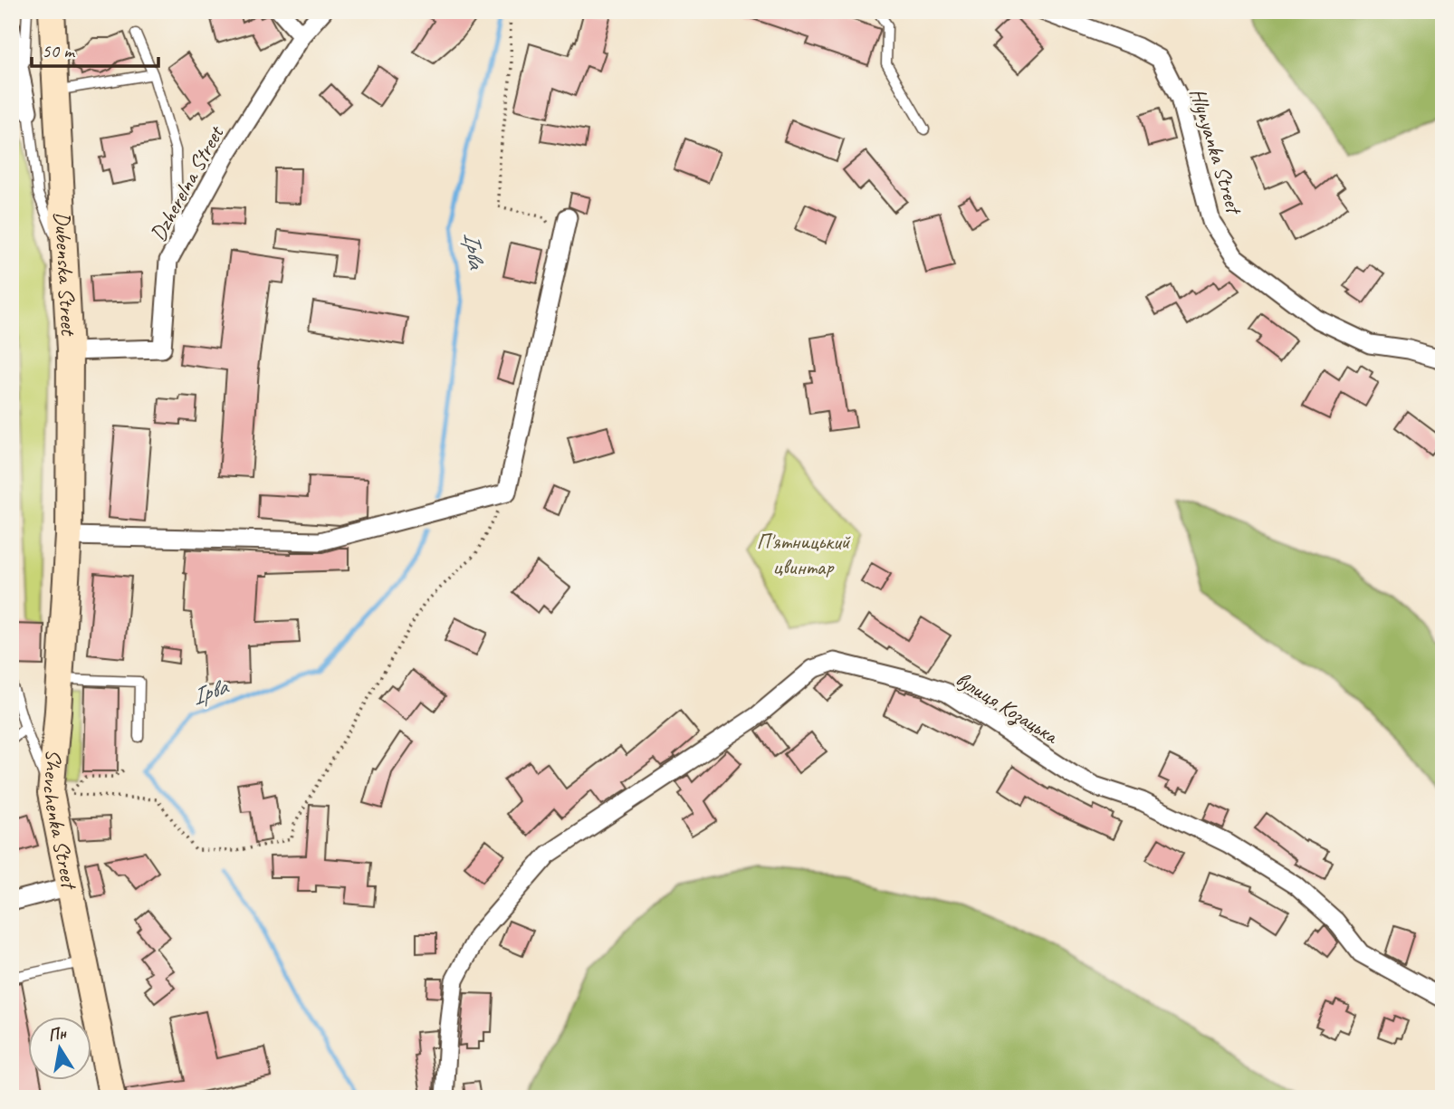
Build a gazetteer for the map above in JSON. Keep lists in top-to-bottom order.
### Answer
{
  "streets": {
    "main road": ["Dubenska Street", "Shevchenka Street"],
    "street": ["Hlynyanka Street", "Dzherelna Street", "вулиця Козацька"]
  },
  "crossings": [
    ["Dzherelna Street", "Dubenska Street"],
    ["Dubenska Street", "Shevchenka Street"]
  ],
  "water": ["Ірва"],
  "parks": ["П'ятницький цвинтар"],
  "scale_bar": "50 m",
  "north": "top"
}
